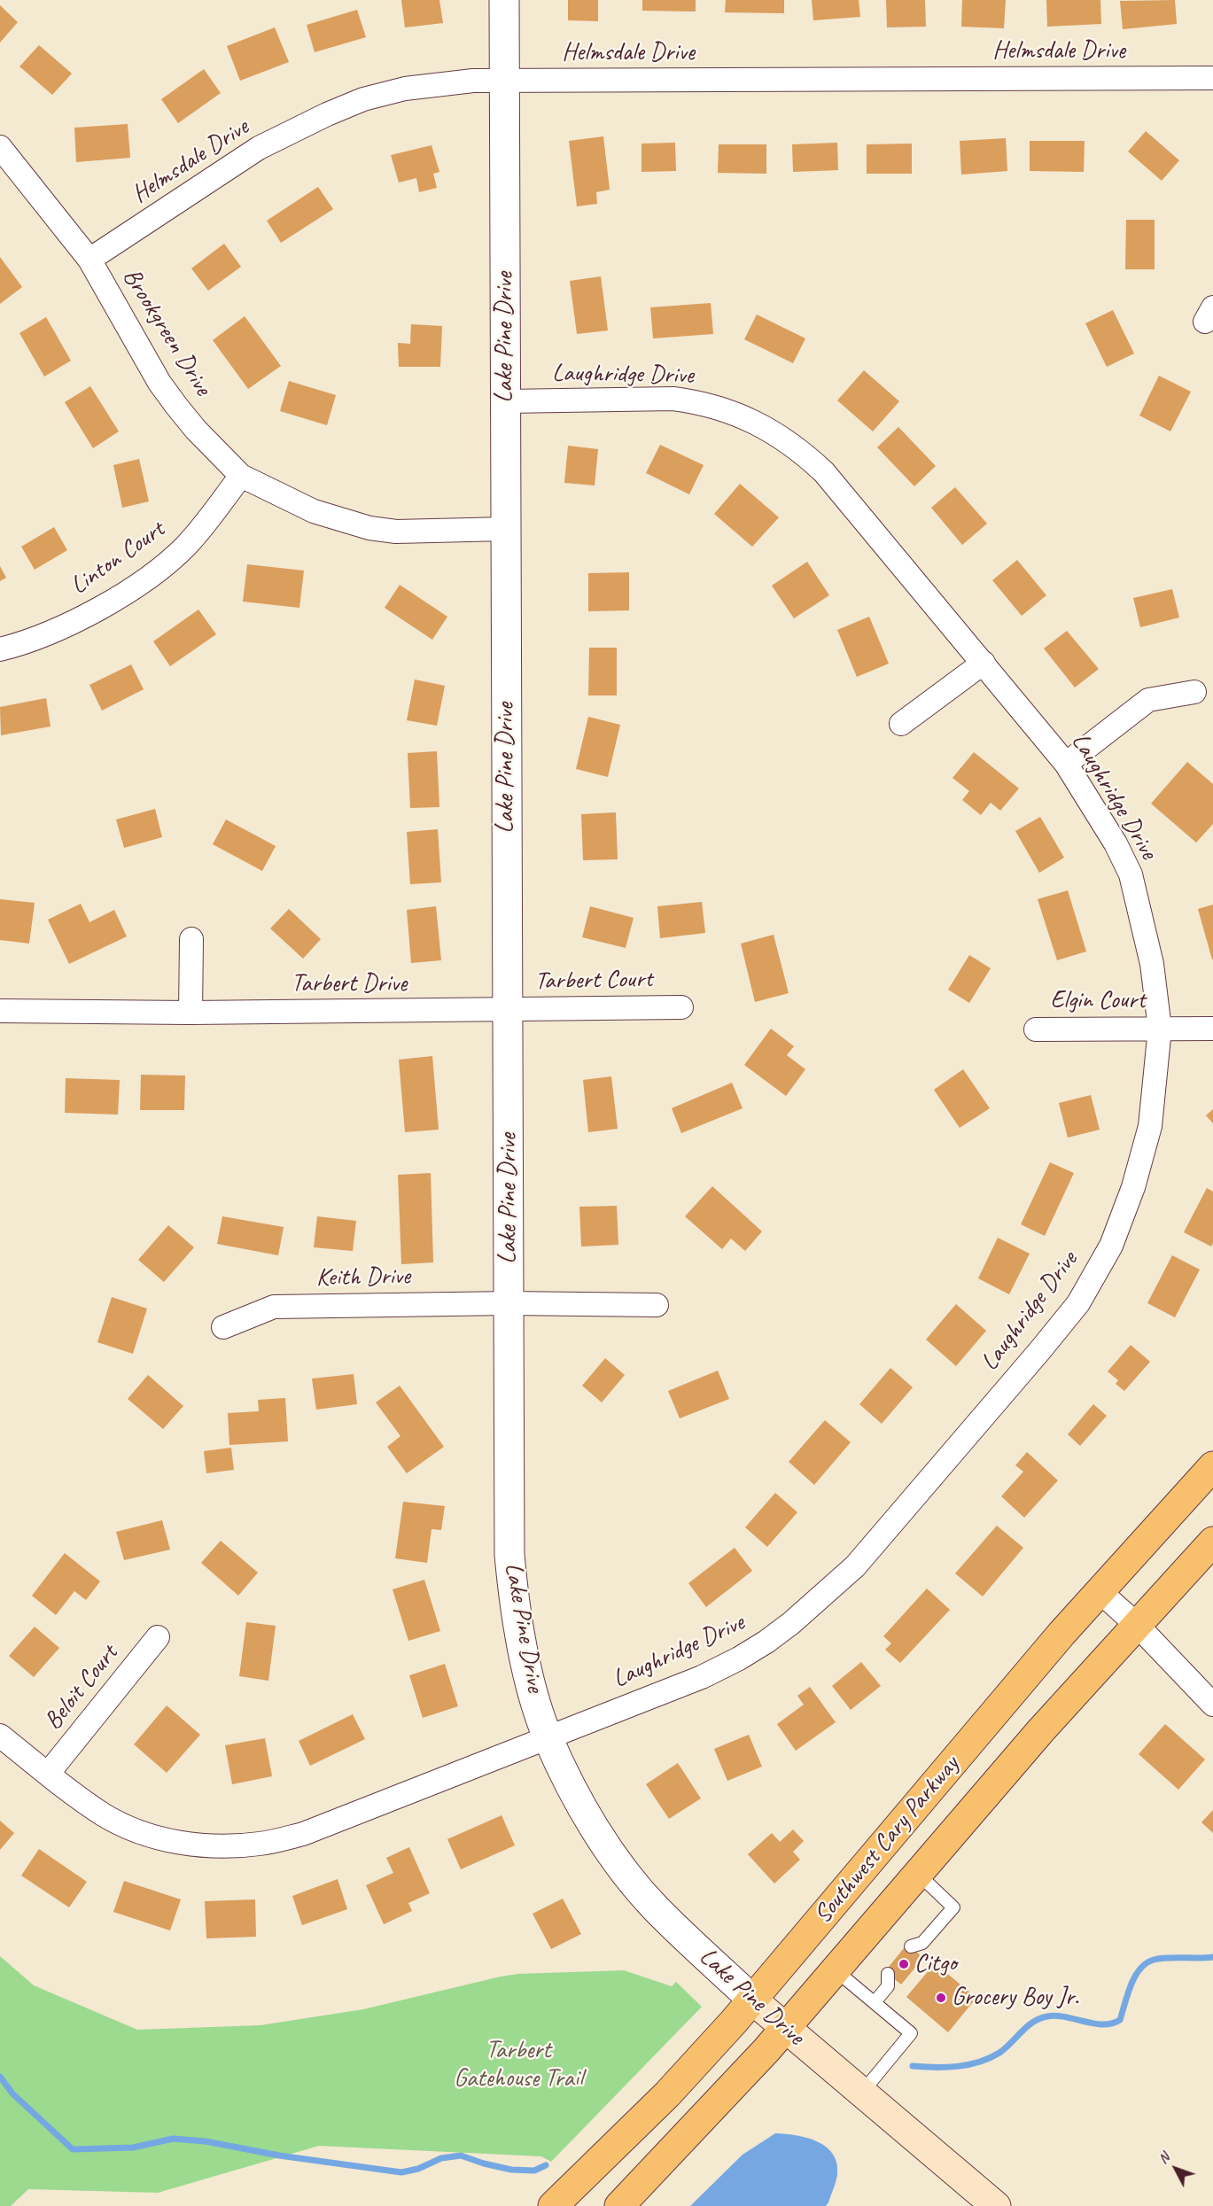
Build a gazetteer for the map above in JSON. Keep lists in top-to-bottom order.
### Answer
{
  "streets": {
    "main road": ["Lake Pine Drive", "Southwest Cary Parkway"],
    "street": [
      "Helmsdale Drive",
      "Brookgreen Drive",
      "Laughridge Drive",
      "Linton Court",
      "Tarbert Court",
      "Tarbert Drive",
      "Elgin Court",
      "Keith Drive",
      "Beloit Court"
    ]
  },
  "crossings": [
    ["Helmsdale Drive", "Brookgreen Drive"],
    ["Helmsdale Drive", "Lake Pine Drive"],
    ["Brookgreen Drive", "Lake Pine Drive"],
    ["Brookgreen Drive", "Linton Court"],
    ["Lake Pine Drive", "Laughridge Drive"],
    ["Lake Pine Drive", "Tarbert Court"],
    ["Lake Pine Drive", "Tarbert Drive"],
    ["Lake Pine Drive", "Keith Drive"],
    ["Lake Pine Drive", "Southwest Cary Parkway"],
    ["Laughridge Drive", "Elgin Court"],
    ["Laughridge Drive", "Beloit Court"],
    ["Tarbert Court", "Tarbert Drive"]
  ],
  "parks": ["Tarbert Gatehouse Trail"],
  "places": ["Citgo", "Grocery Boy Jr."],
  "north": "top left"
}
